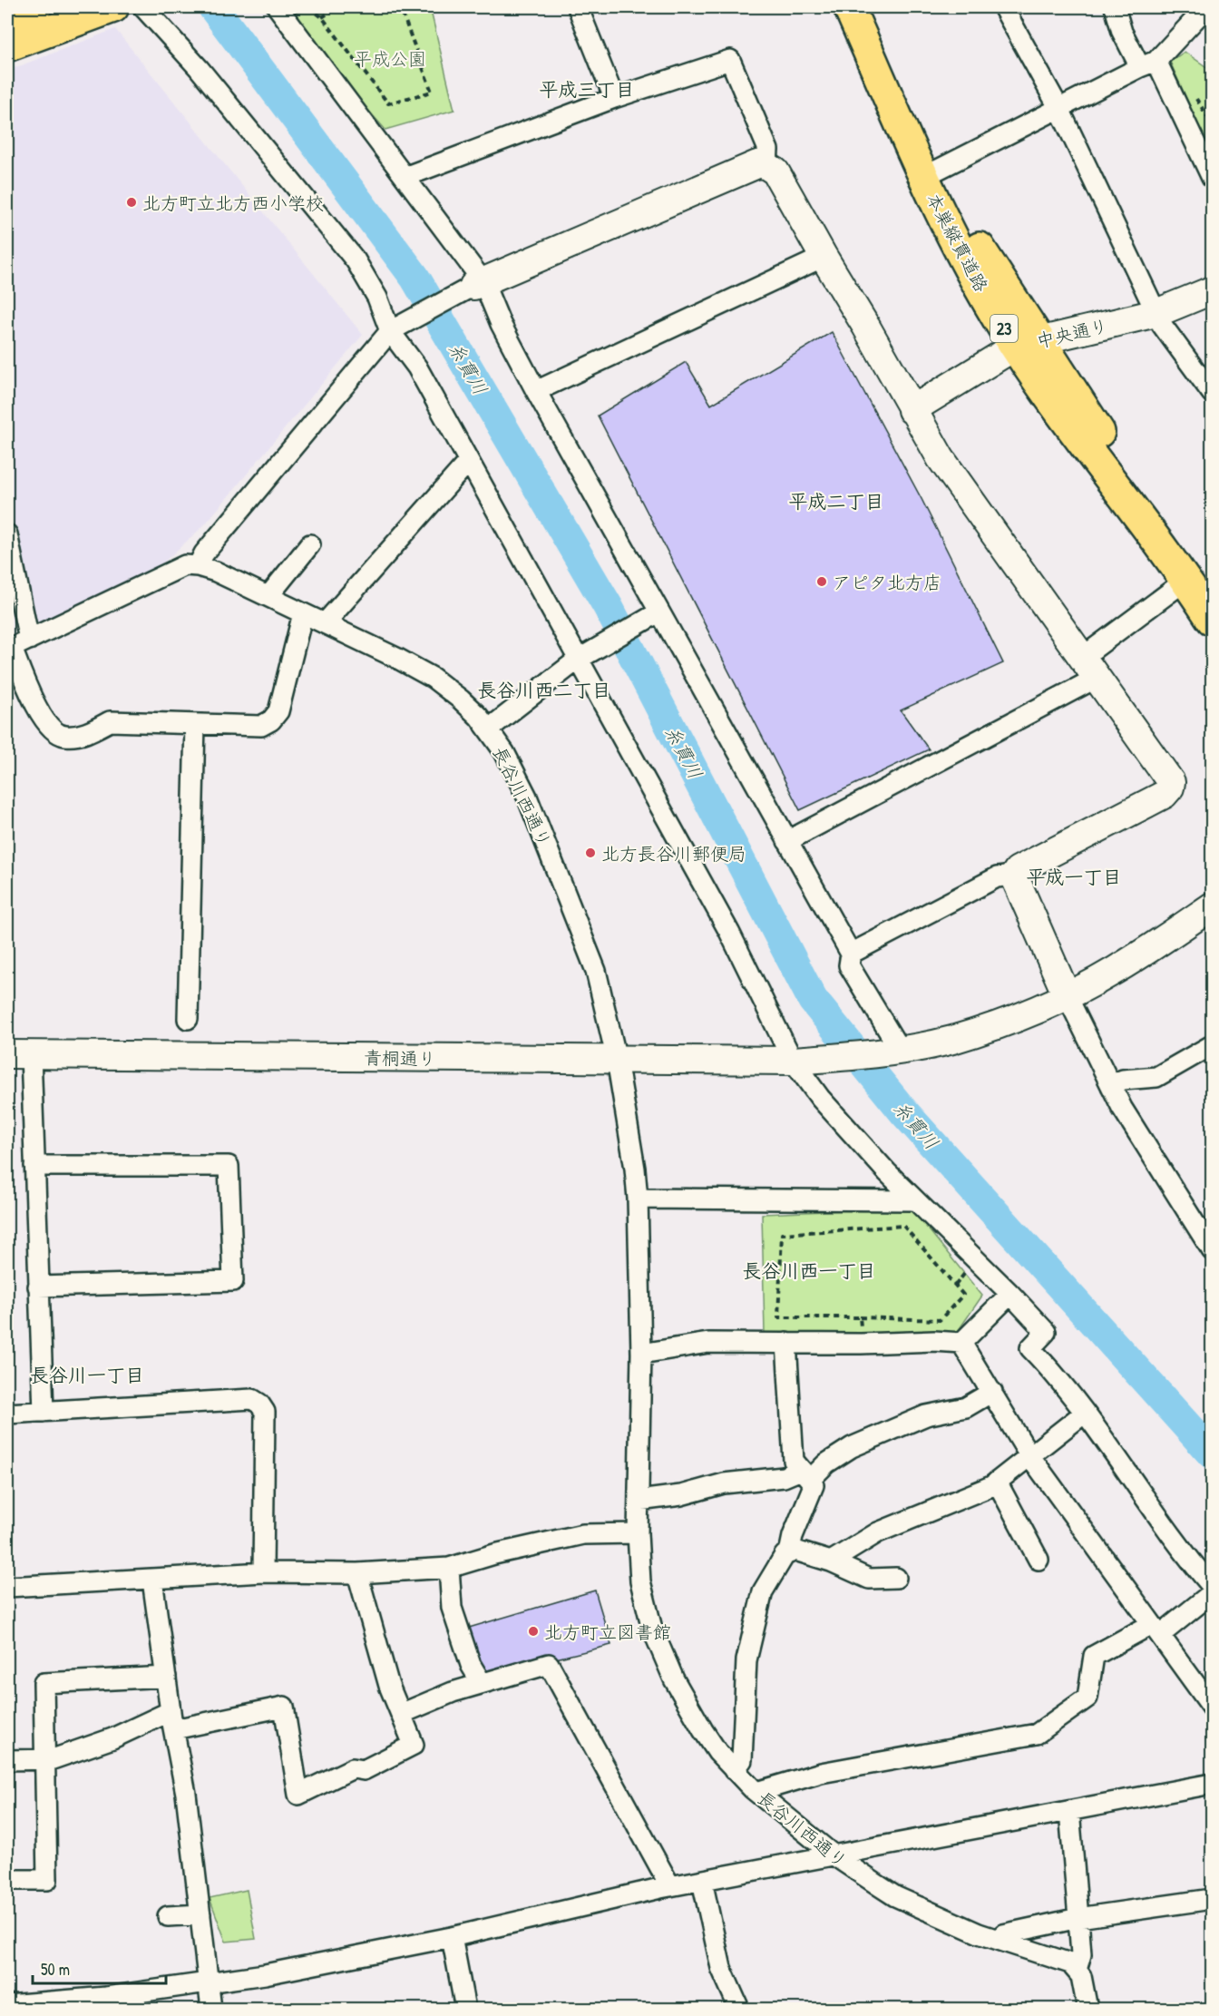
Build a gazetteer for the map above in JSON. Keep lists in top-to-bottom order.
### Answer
{
  "streets": {
    "main road": ["本巣縦貫道路", "23"],
    "street": ["中央通り", "長谷川西通り", "青桐通り"]
  },
  "crossings": [
    ["本巣縦貫道路", "中央通り"],
    ["長谷川西通り", "青桐通り"]
  ],
  "districts": [
    "平成三丁目",
    "平成二丁目",
    "長谷川西二丁目",
    "平成一丁目",
    "長谷川西一丁目",
    "長谷川一丁目"
  ],
  "water": ["糸貫川"],
  "parks": ["平成公園"],
  "places": [
    "北方町立北方西小学校",
    "アピタ北方店",
    "北方長谷川郵便局",
    "北方町立図書館"
  ],
  "scale_bar": "50 m"
}
